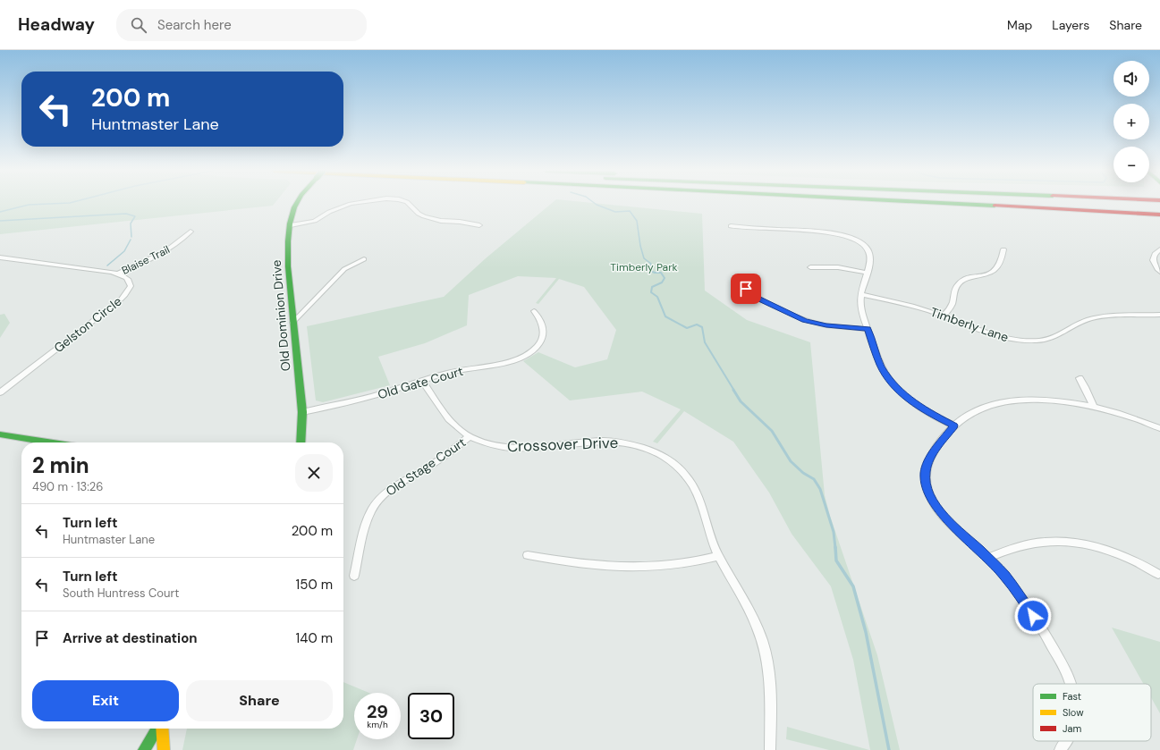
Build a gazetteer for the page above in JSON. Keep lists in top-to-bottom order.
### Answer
{
  "streets": {
    "main road": ["Old Dominion Drive"],
    "street": [
      "Blaise Trail",
      "Gelston Circle",
      "Timberly Lane",
      "Old Gate Court",
      "Crossover Drive",
      "Old Stage Court"
    ]
  },
  "crossings": [
    ["Blaise Trail", "Gelston Circle"],
    ["Old Dominion Drive", "Old Gate Court"],
    ["Old Gate Court", "Crossover Drive"],
    ["Crossover Drive", "Old Stage Court"]
  ],
  "parks": ["Timberly Park"],
  "legend": ["Fast", "Slow", "Jam"],
  "page": {
    "header": "Headway",
    "search": "Search here",
    "nav": ["Map", "Layers", "Share"],
    "map_buttons": ["+", "−"],
    "turn": ["200 m", "Huntmaster Lane"],
    "heading": ["2 min", "490 m · 13:26"],
    "list": [
      {
        "name": "Turn left",
        "note": "Huntmaster Lane",
        "value": "200 m"
      },
      {
        "name": "Turn left",
        "note": "South Huntress Court",
        "value": "150 m"
      },
      {
        "name": "Arrive at destination",
        "value": "140 m"
      }
    ],
    "buttons": ["Exit", "Share"],
    "speed": "29 km/h",
    "limit": "30"
  }
}
